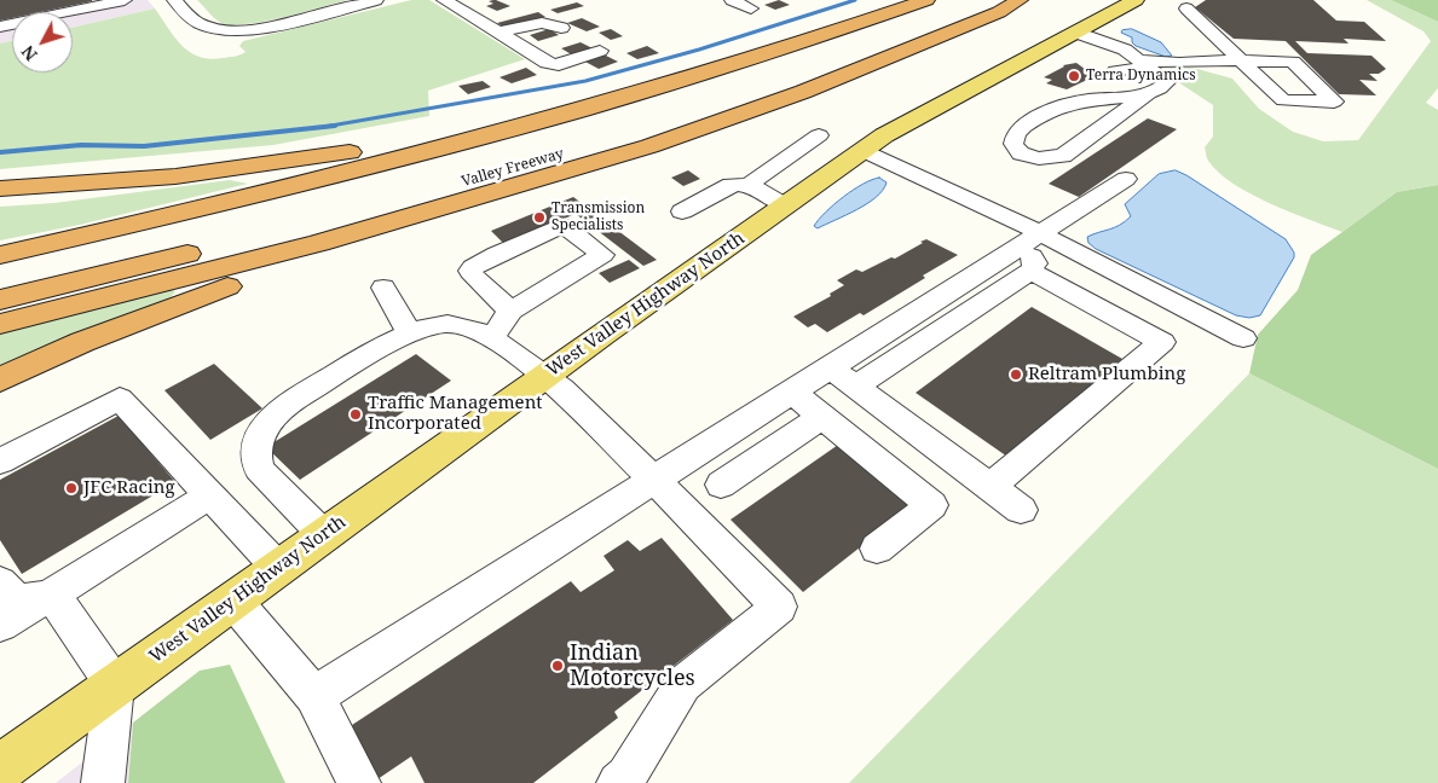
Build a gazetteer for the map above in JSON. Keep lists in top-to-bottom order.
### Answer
{
  "streets": {
    "highway": ["Valley Freeway"],
    "main road": ["West Valley Highway North"]
  },
  "places": [
    "Terra Dynamics",
    "Transmission Specialists",
    "Reltram Plumbing",
    "Traffic Management Incorporated",
    "JFC Racing",
    "Indian Motorcycles"
  ],
  "north": "bottom left"
}
